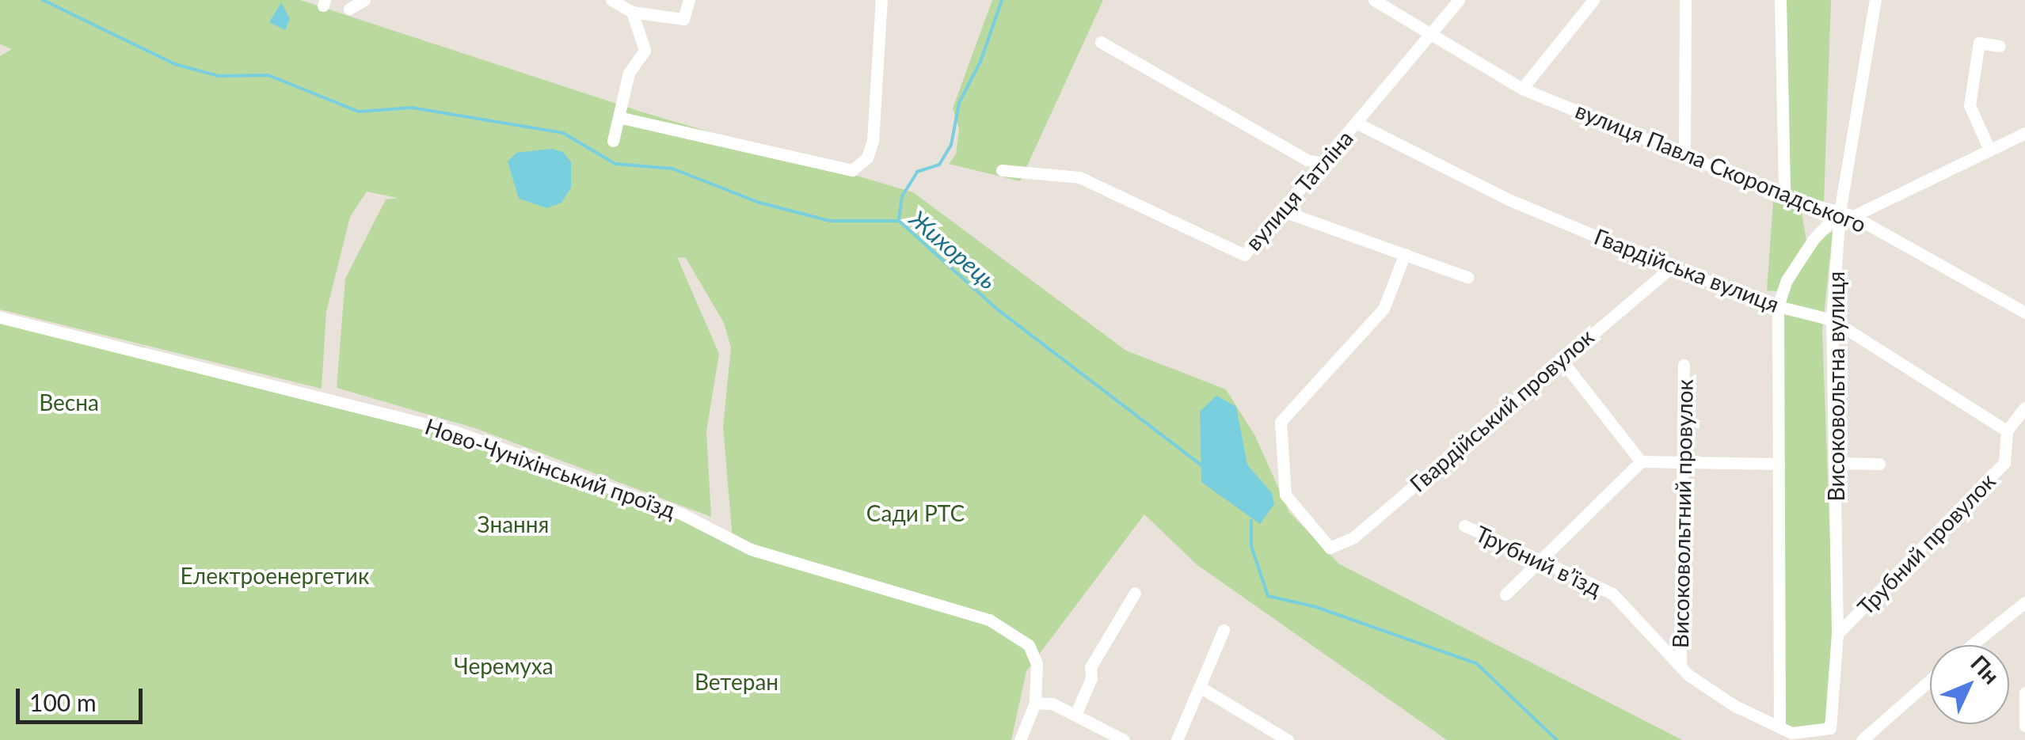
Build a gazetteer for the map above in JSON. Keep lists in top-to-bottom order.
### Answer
{
  "streets": {
    "street": [
      "вулиця Павла Скоропадського",
      "вулиця Татліна",
      "Гвардійська вулиця",
      "Високовольтна вулиця",
      "Гвардійський провулок",
      "Ново-Чуніхінський проїзд",
      "Високовольтний провулок",
      "Трубний провулок",
      "Трубний в’їзд"
    ]
  },
  "crossings": [
    ["вулиця Павла Скоропадського", "вулиця Татліна"],
    ["вулиця Павла Скоропадського", "Високовольтна вулиця"],
    ["вулиця Татліна", "Гвардійська вулиця"],
    ["Гвардійська вулиця", "Високовольтна вулиця"],
    ["Гвардійська вулиця", "Гвардійський провулок"],
    ["Гвардійська вулиця", "Трубний провулок"],
    ["Високовольтна вулиця", "Трубний провулок"],
    ["Високовольтний провулок", "Трубний в’їзд"]
  ],
  "water": ["Жихорець"],
  "parks": [
    "Весна",
    "Сади РТС",
    "Знання",
    "Електроенергетик",
    "Черемуха",
    "Ветеран"
  ],
  "scale_bar": "100 m",
  "north": "top right"
}
